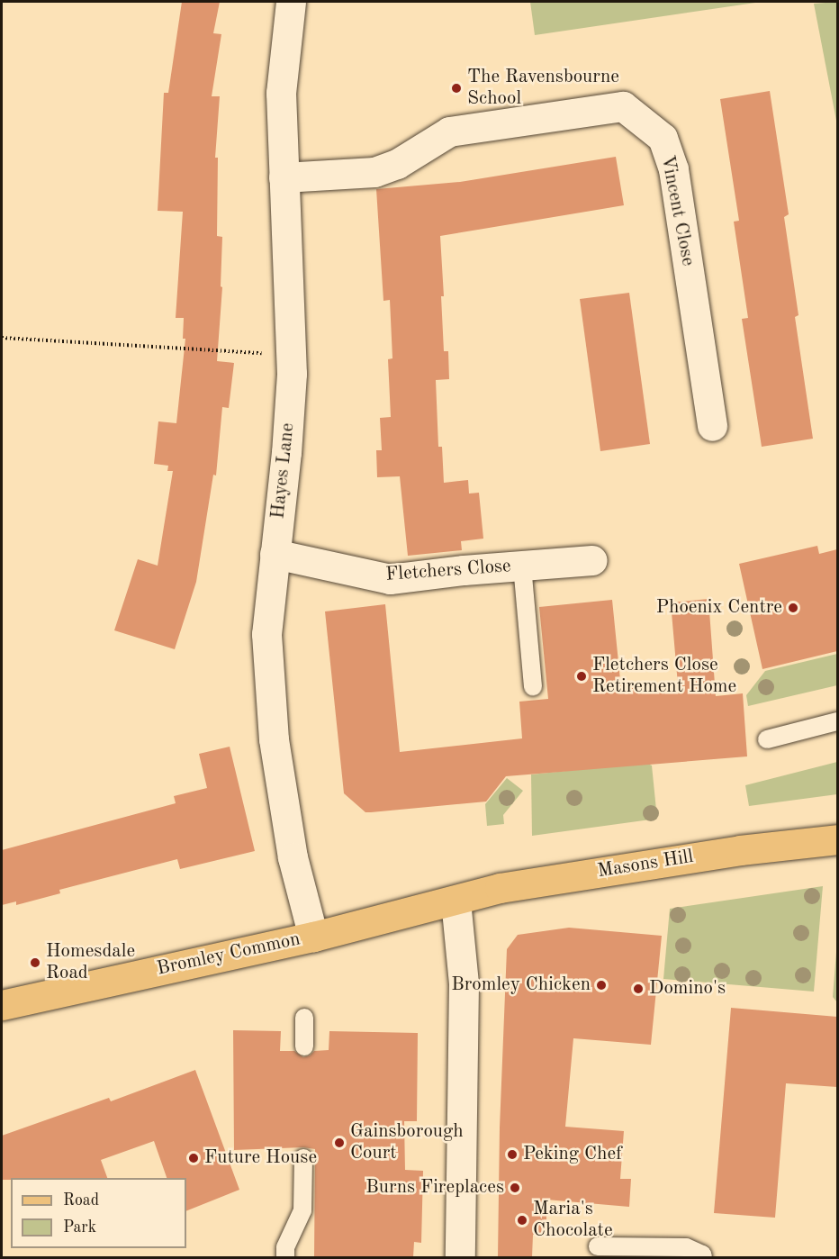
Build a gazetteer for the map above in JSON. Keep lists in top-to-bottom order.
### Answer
{
  "streets": {
    "main road": [
      "Vincent Close",
      "Hayes Lane",
      "Fletchers Close",
      "Masons Hill",
      "Bromley Common"
    ]
  },
  "crossings": [
    ["Vincent Close", "Hayes Lane"],
    ["Hayes Lane", "Fletchers Close"],
    ["Hayes Lane", "Bromley Common"],
    ["Masons Hill", "Bromley Common"]
  ],
  "places": [
    "The Ravensbourne School",
    "Phoenix Centre",
    "Fletchers Close Retirement Home",
    "Homesdale Road",
    "Bromley Chicken",
    "Domino's",
    "Gainsborough Court",
    "Peking Chef",
    "Future House",
    "Burns Fireplaces",
    "Maria's Chocolate"
  ],
  "legend": ["Road", "Park"]
}
